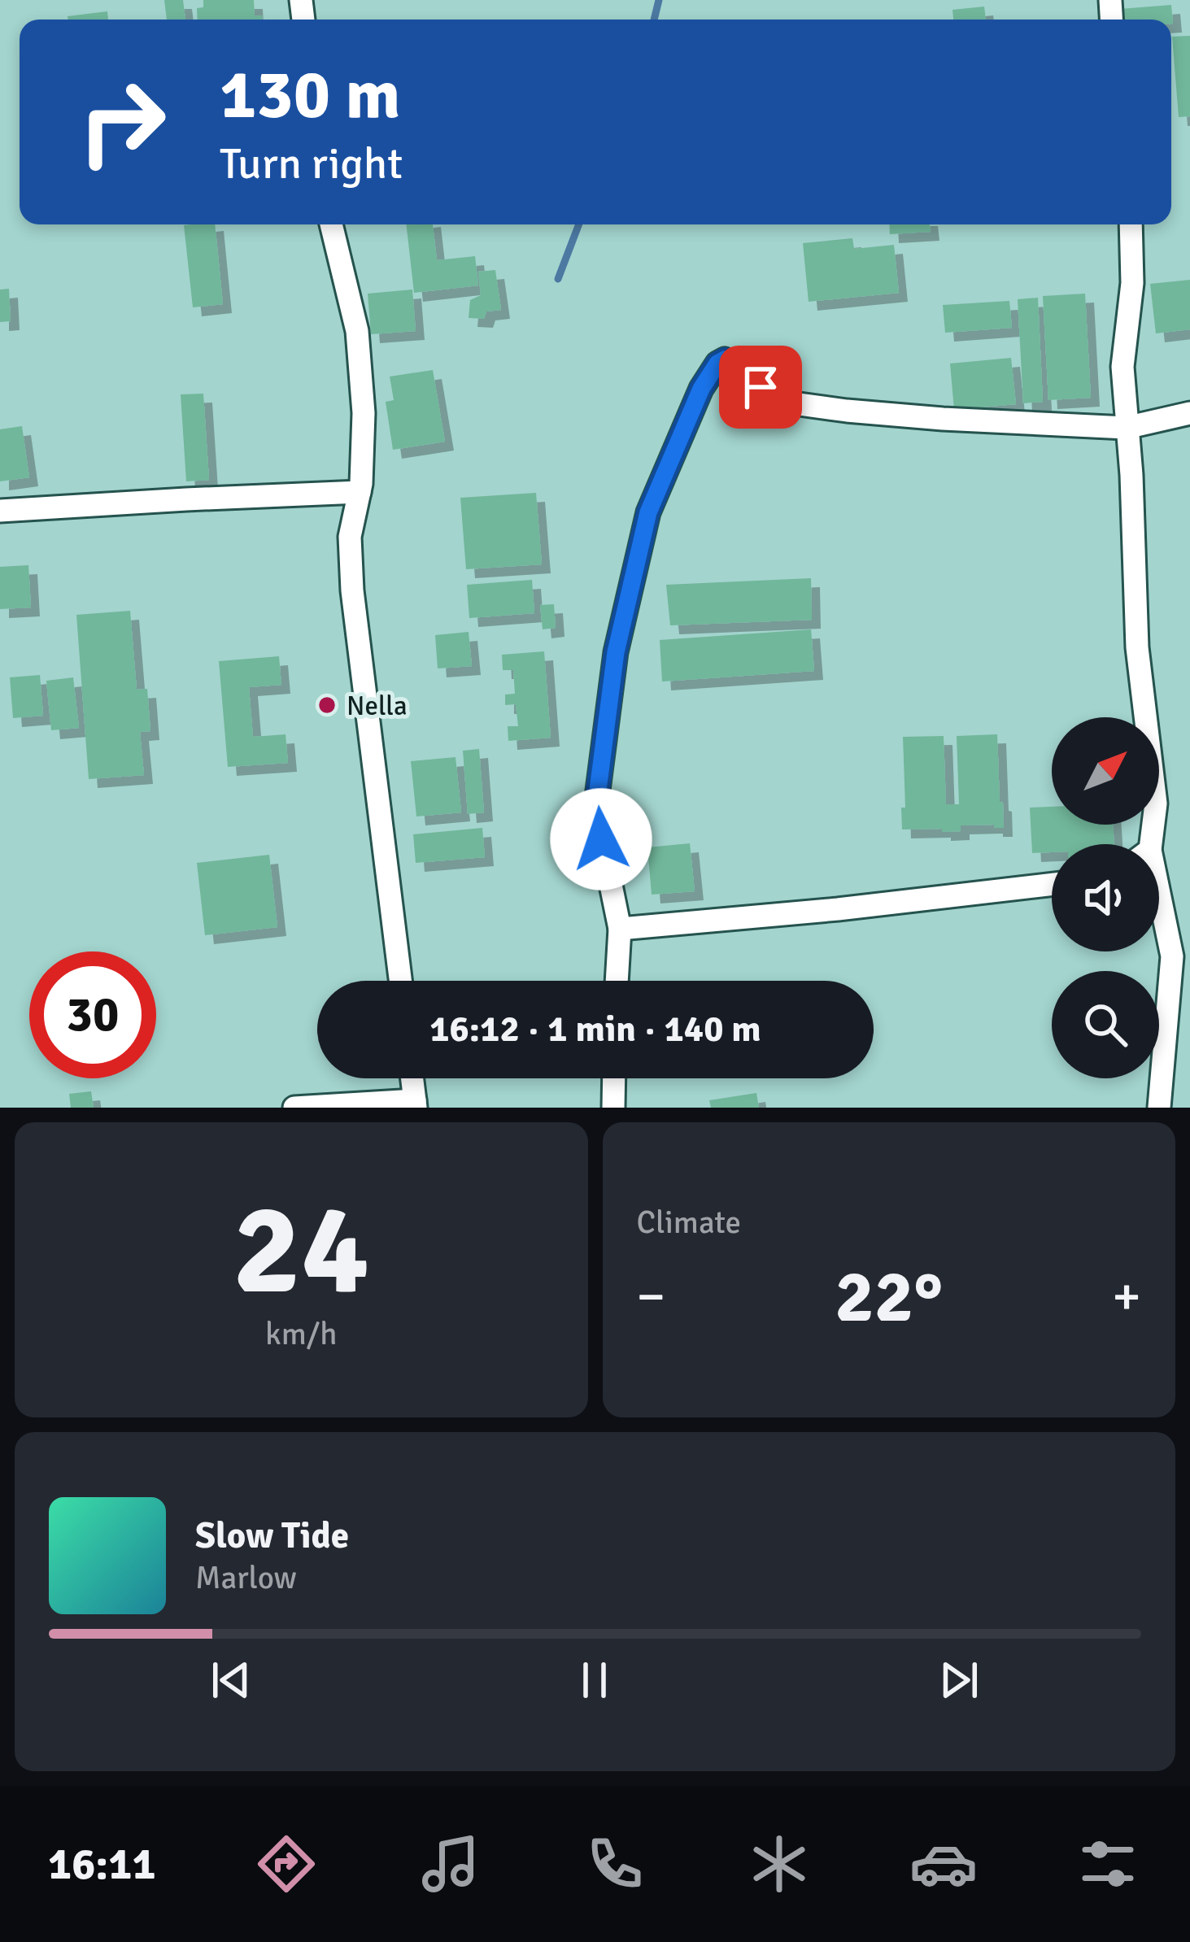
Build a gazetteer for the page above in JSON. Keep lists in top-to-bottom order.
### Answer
{
  "places": ["Nella"],
  "north": "top right",
  "page": {
    "turn": ["130 m", "Turn right"],
    "limit": "30",
    "trip": "16:12 · 1 min · 140 m",
    "tile": [
      ["24", "km/h"],
      "Climate"
    ],
    "heat": ["−", "22°", "+"],
    "song": ["Slow Tide", "Marlow"],
    "tabs": "16:11"
  }
}
